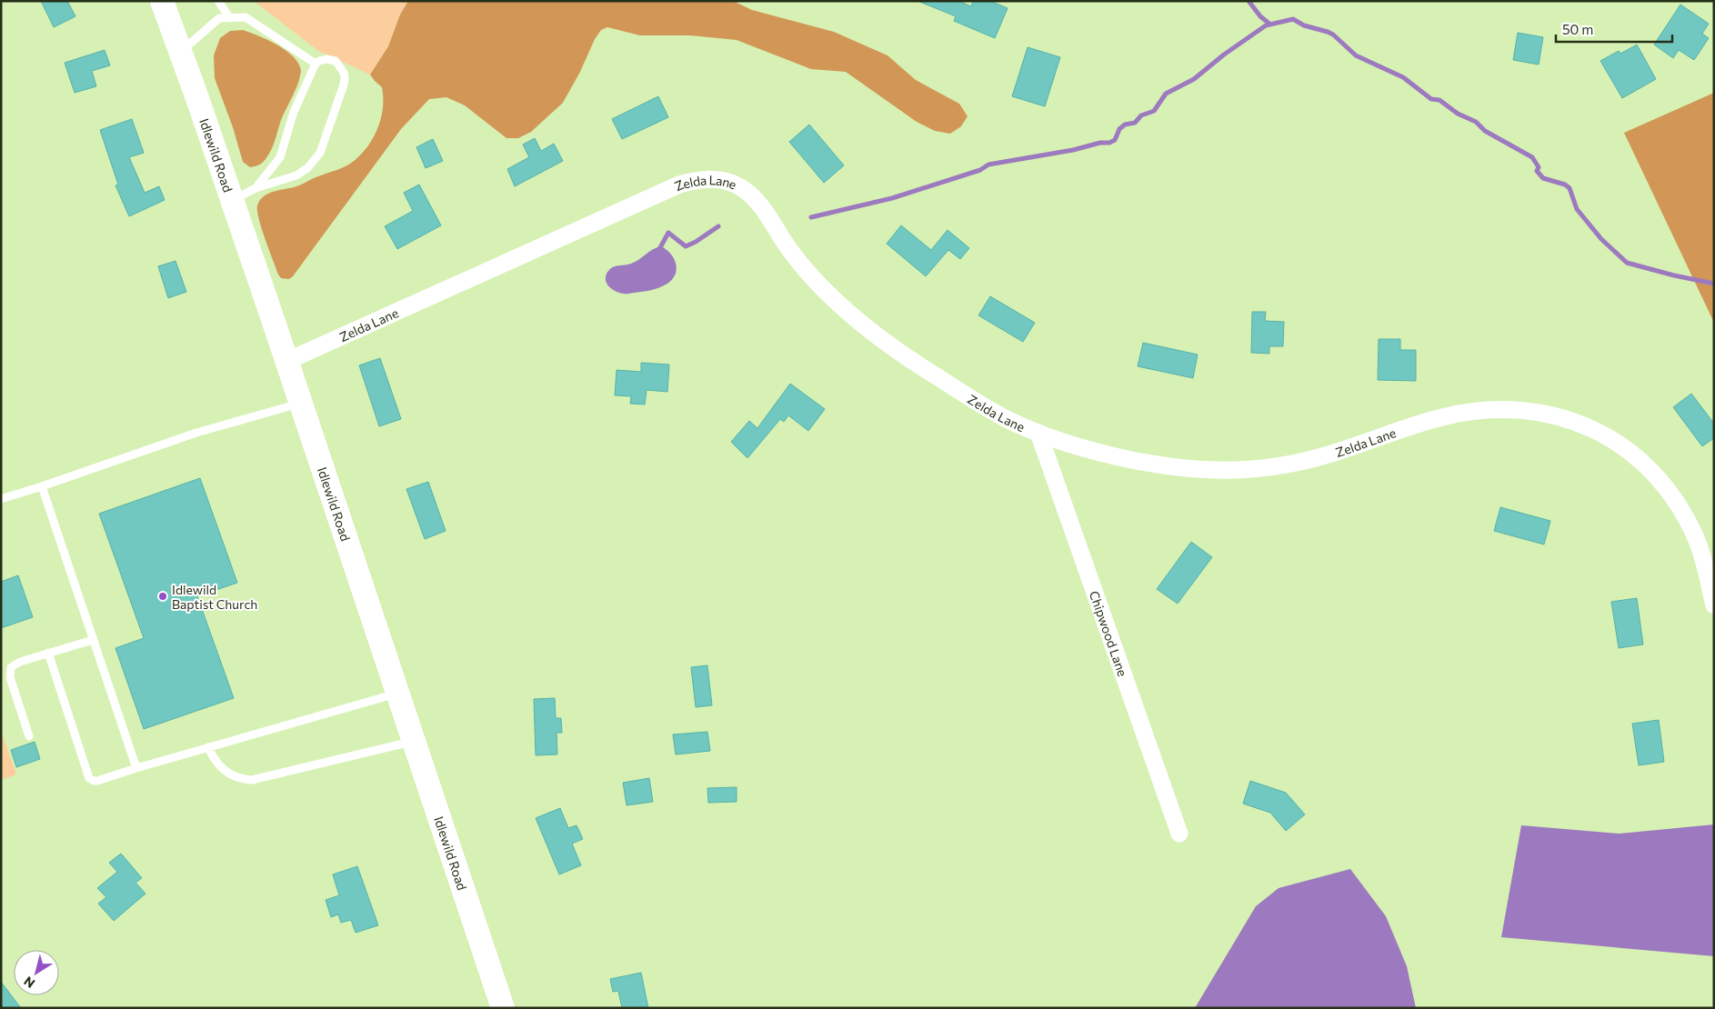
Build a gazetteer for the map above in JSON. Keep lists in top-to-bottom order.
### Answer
{
  "streets": {
    "main road": ["Idlewild Road"],
    "street": ["Zelda Lane", "Chipwood Lane"]
  },
  "crossings": [
    ["Idlewild Road", "Zelda Lane"],
    ["Zelda Lane", "Chipwood Lane"]
  ],
  "places": ["Idlewild Baptist Church"],
  "scale_bar": "50 m",
  "north": "bottom left"
}
